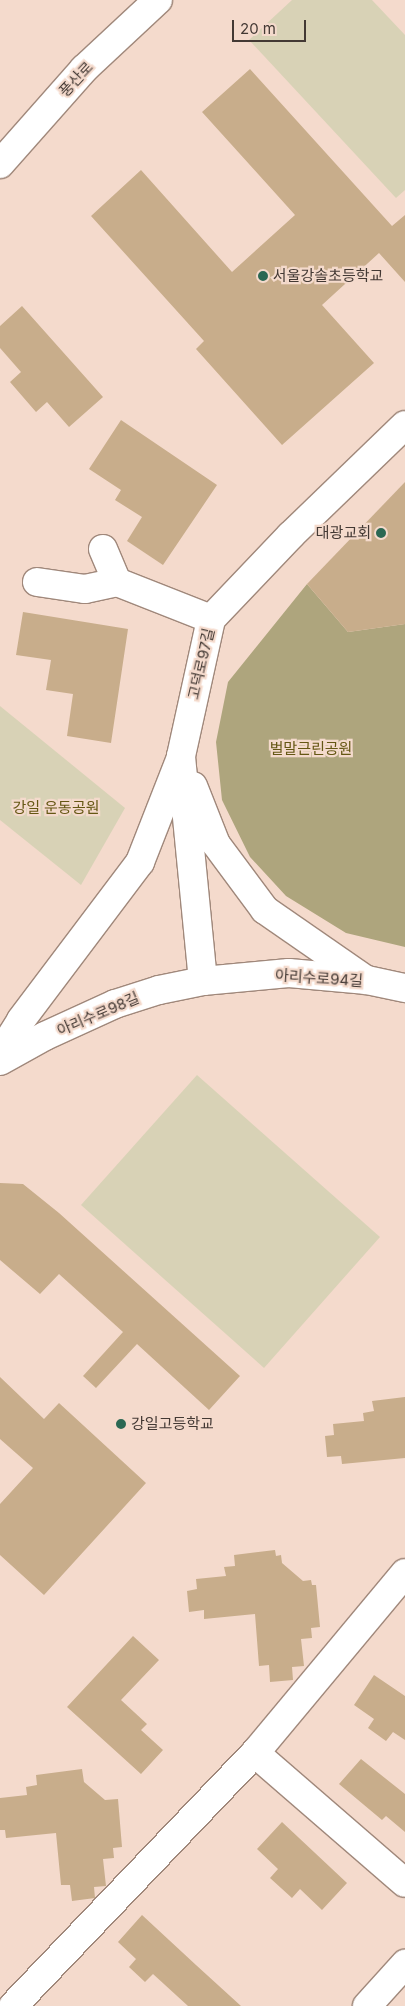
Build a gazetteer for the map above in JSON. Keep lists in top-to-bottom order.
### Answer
{
  "streets": {
    "street": [
      "풍산로",
      "고덕로97길",
      "아리수로94길",
      "아리수로98길"
    ]
  },
  "crossings": [
    ["고덕로97길", "아리수로94길"],
    ["고덕로97길", "아리수로98길"],
    ["아리수로94길", "아리수로98길"]
  ],
  "parks": ["벌말근린공원", "강일 운동공원"],
  "places": ["서울강솔초등학교", "대광교회", "강일고등학교"],
  "scale_bar": "20 m"
}
